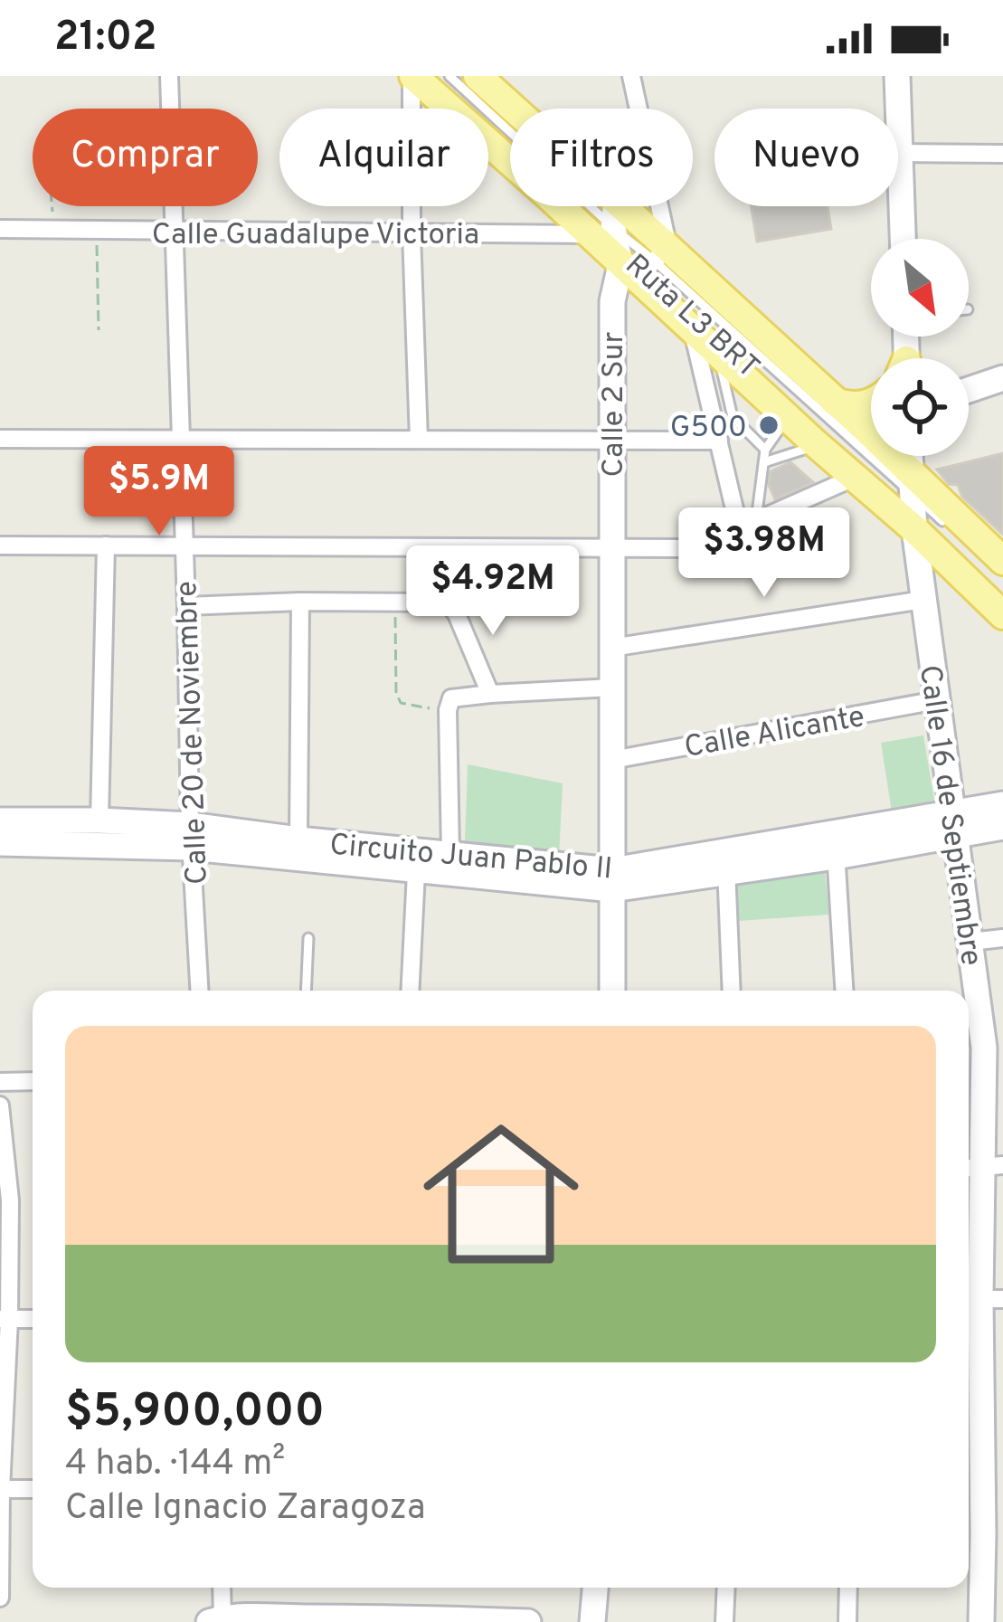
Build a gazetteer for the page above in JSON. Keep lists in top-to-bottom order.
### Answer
{
  "streets": {
    "main road": ["Calle 2 Sur", "Calle 16 de Septiembre", "Circuito Juan Pablo II"],
    "street": ["Calle Guadalupe Victoria", "Calle Alicante", "Calle 20 de Noviembre"]
  },
  "crossings": [
    ["Calle Guadalupe Victoria", "Calle 2 Sur"],
    ["Calle Guadalupe Victoria", "Calle 20 de Noviembre"],
    ["Calle 2 Sur", "Calle Alicante"],
    ["Calle 2 Sur", "Circuito Juan Pablo II"],
    ["Calle Alicante", "Calle 16 de Septiembre"],
    ["Calle 20 de Noviembre", "Circuito Juan Pablo II"],
    ["Calle 16 de Septiembre", "Circuito Juan Pablo II"]
  ],
  "places": ["G500"],
  "north": "bottom right",
  "page": {
    "status": "21:02",
    "chip": [
      "Comprar",
      "Alquilar",
      "Filtros",
      "Nuevo"
    ],
    "price": ["$5.9M", "$3.98M", "$4.92M"],
    "list": [
      {
        "name": "$5,900,000",
        "note": "4 hab. · 144 m² · Calle Ignacio Zaragoza"
      }
    ]
  }
}
